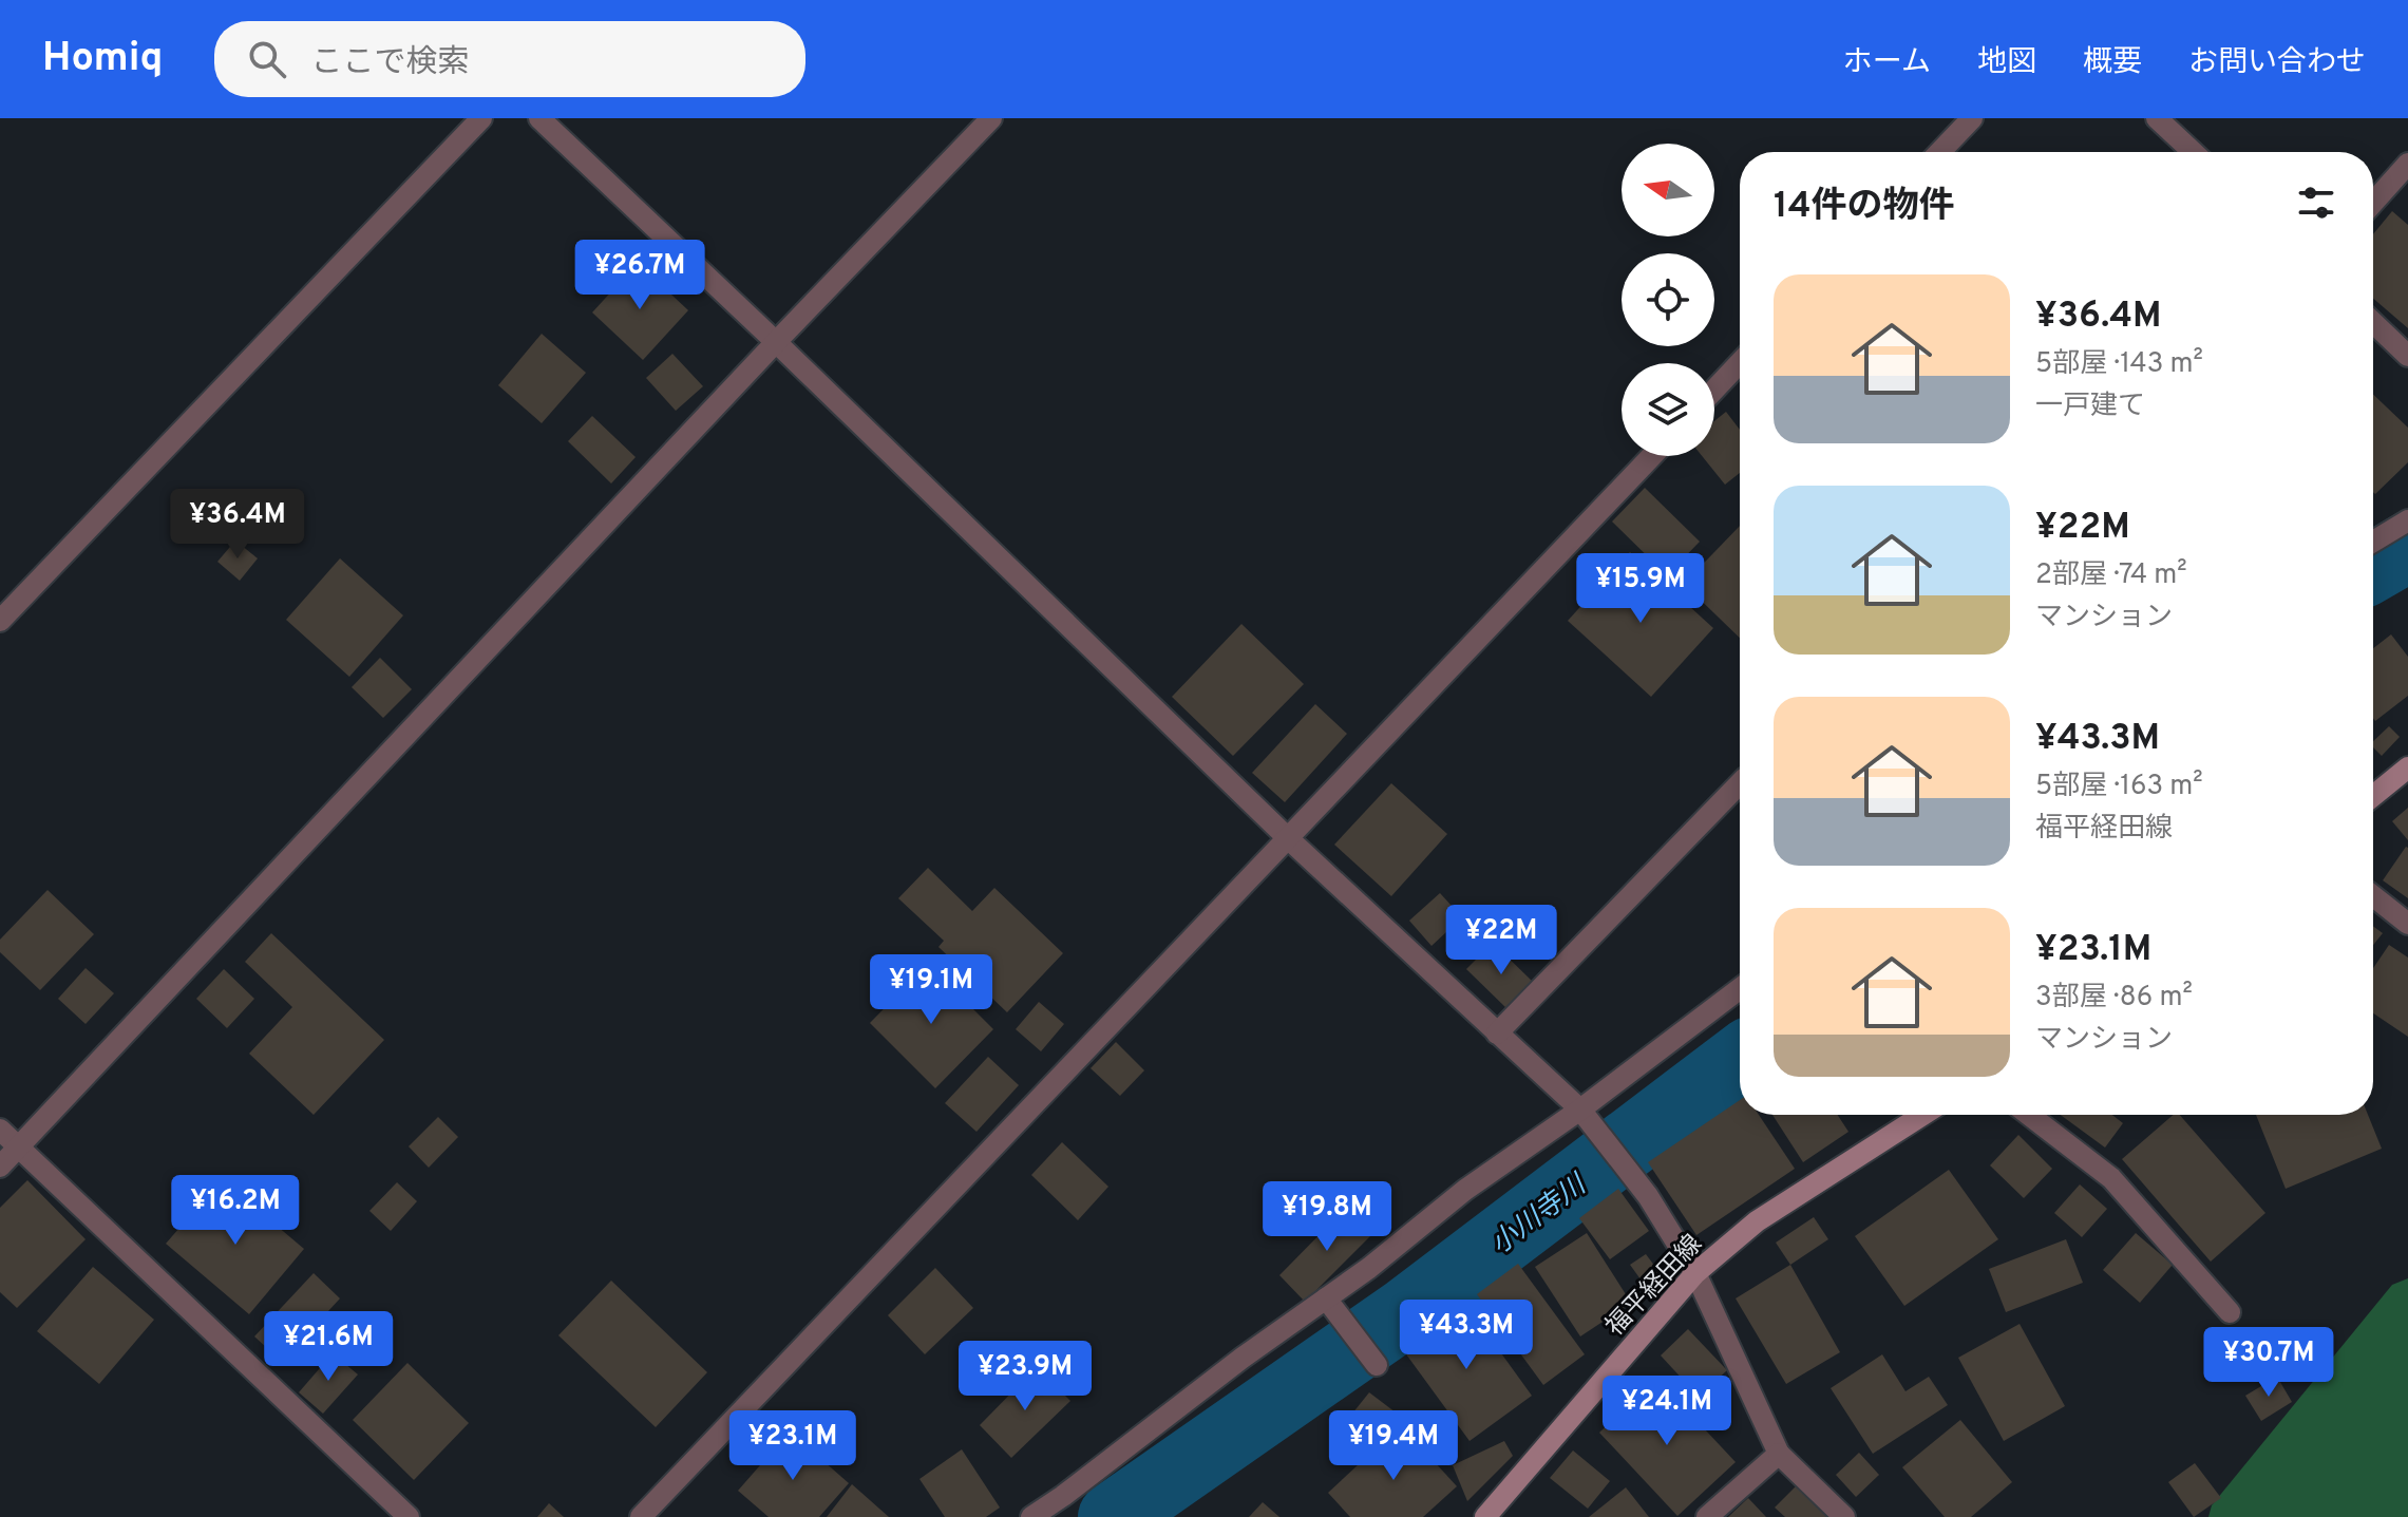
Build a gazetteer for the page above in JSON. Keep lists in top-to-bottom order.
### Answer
{
  "streets": {
    "main road": ["福平経田線"]
  },
  "water": ["小川寺川"],
  "north": "left",
  "page": {
    "header": "Homiq",
    "search": "ここで検索",
    "nav": [
      "ホーム",
      "地図",
      "概要",
      "お問い合わせ"
    ],
    "heading": "14件の物件",
    "price": [
      "¥26.7M",
      "¥36.4M",
      "¥15.9M",
      "¥22M",
      "¥19.1M",
      "¥16.2M",
      "¥19.8M",
      "¥43.3M",
      "¥21.6M",
      "¥30.7M",
      "¥23.9M",
      "¥24.1M",
      "¥23.1M",
      "¥19.4M"
    ],
    "list": [
      {
        "name": "¥36.4M",
        "note": "5部屋 · 143 m² · 一戸建て"
      },
      {
        "name": "¥22M",
        "note": "2部屋 · 74 m² · マンション"
      },
      {
        "name": "¥43.3M",
        "note": "5部屋 · 163 m² · 福平経田線"
      },
      {
        "name": "¥23.1M",
        "note": "3部屋 · 86 m² · マンション"
      }
    ]
  }
}
